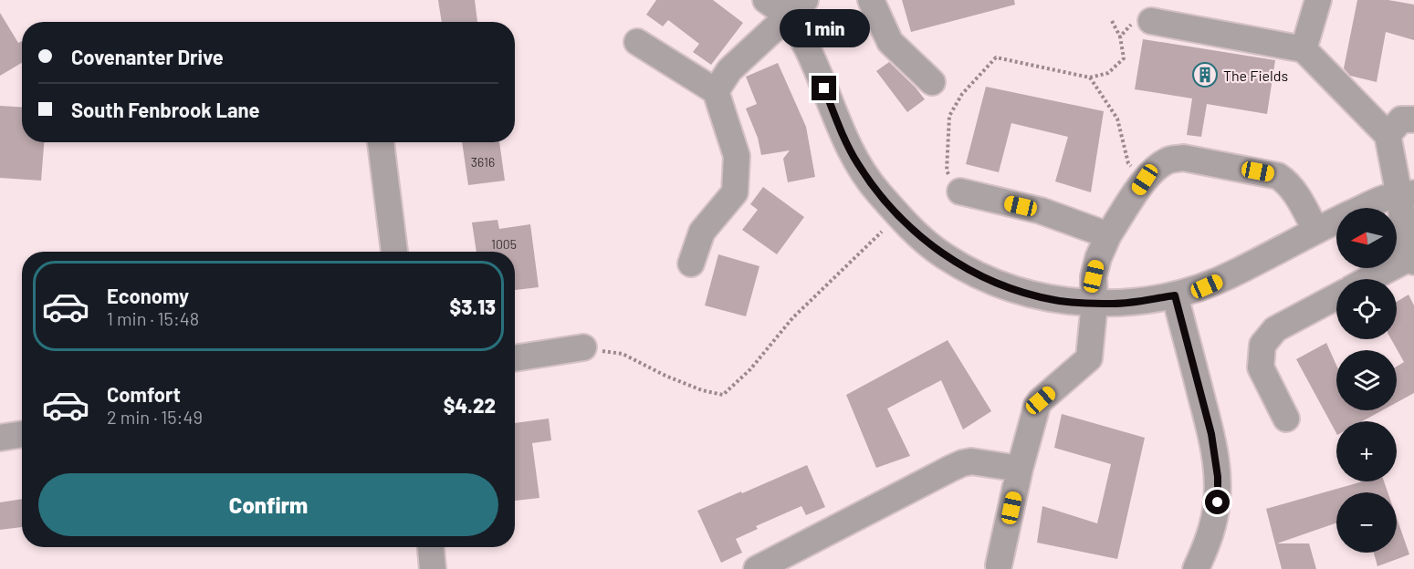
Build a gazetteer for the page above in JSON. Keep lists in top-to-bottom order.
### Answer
{
  "places": {
    "building": ["The Fields"]
  },
  "house_numbers": ["3616", "1005"],
  "north": "left",
  "page": {
    "bubble": "1 min",
    "banner": ["Covenanter Drive", "South Fenbrook Lane"],
    "map_buttons": ["+", "−"],
    "list": [
      {
        "name": "Economy",
        "note": "1 min · 15:48",
        "value": "$3.13"
      },
      {
        "name": "Comfort",
        "note": "2 min · 15:49",
        "value": "$4.22"
      }
    ],
    "buttons": "Confirm"
  }
}
